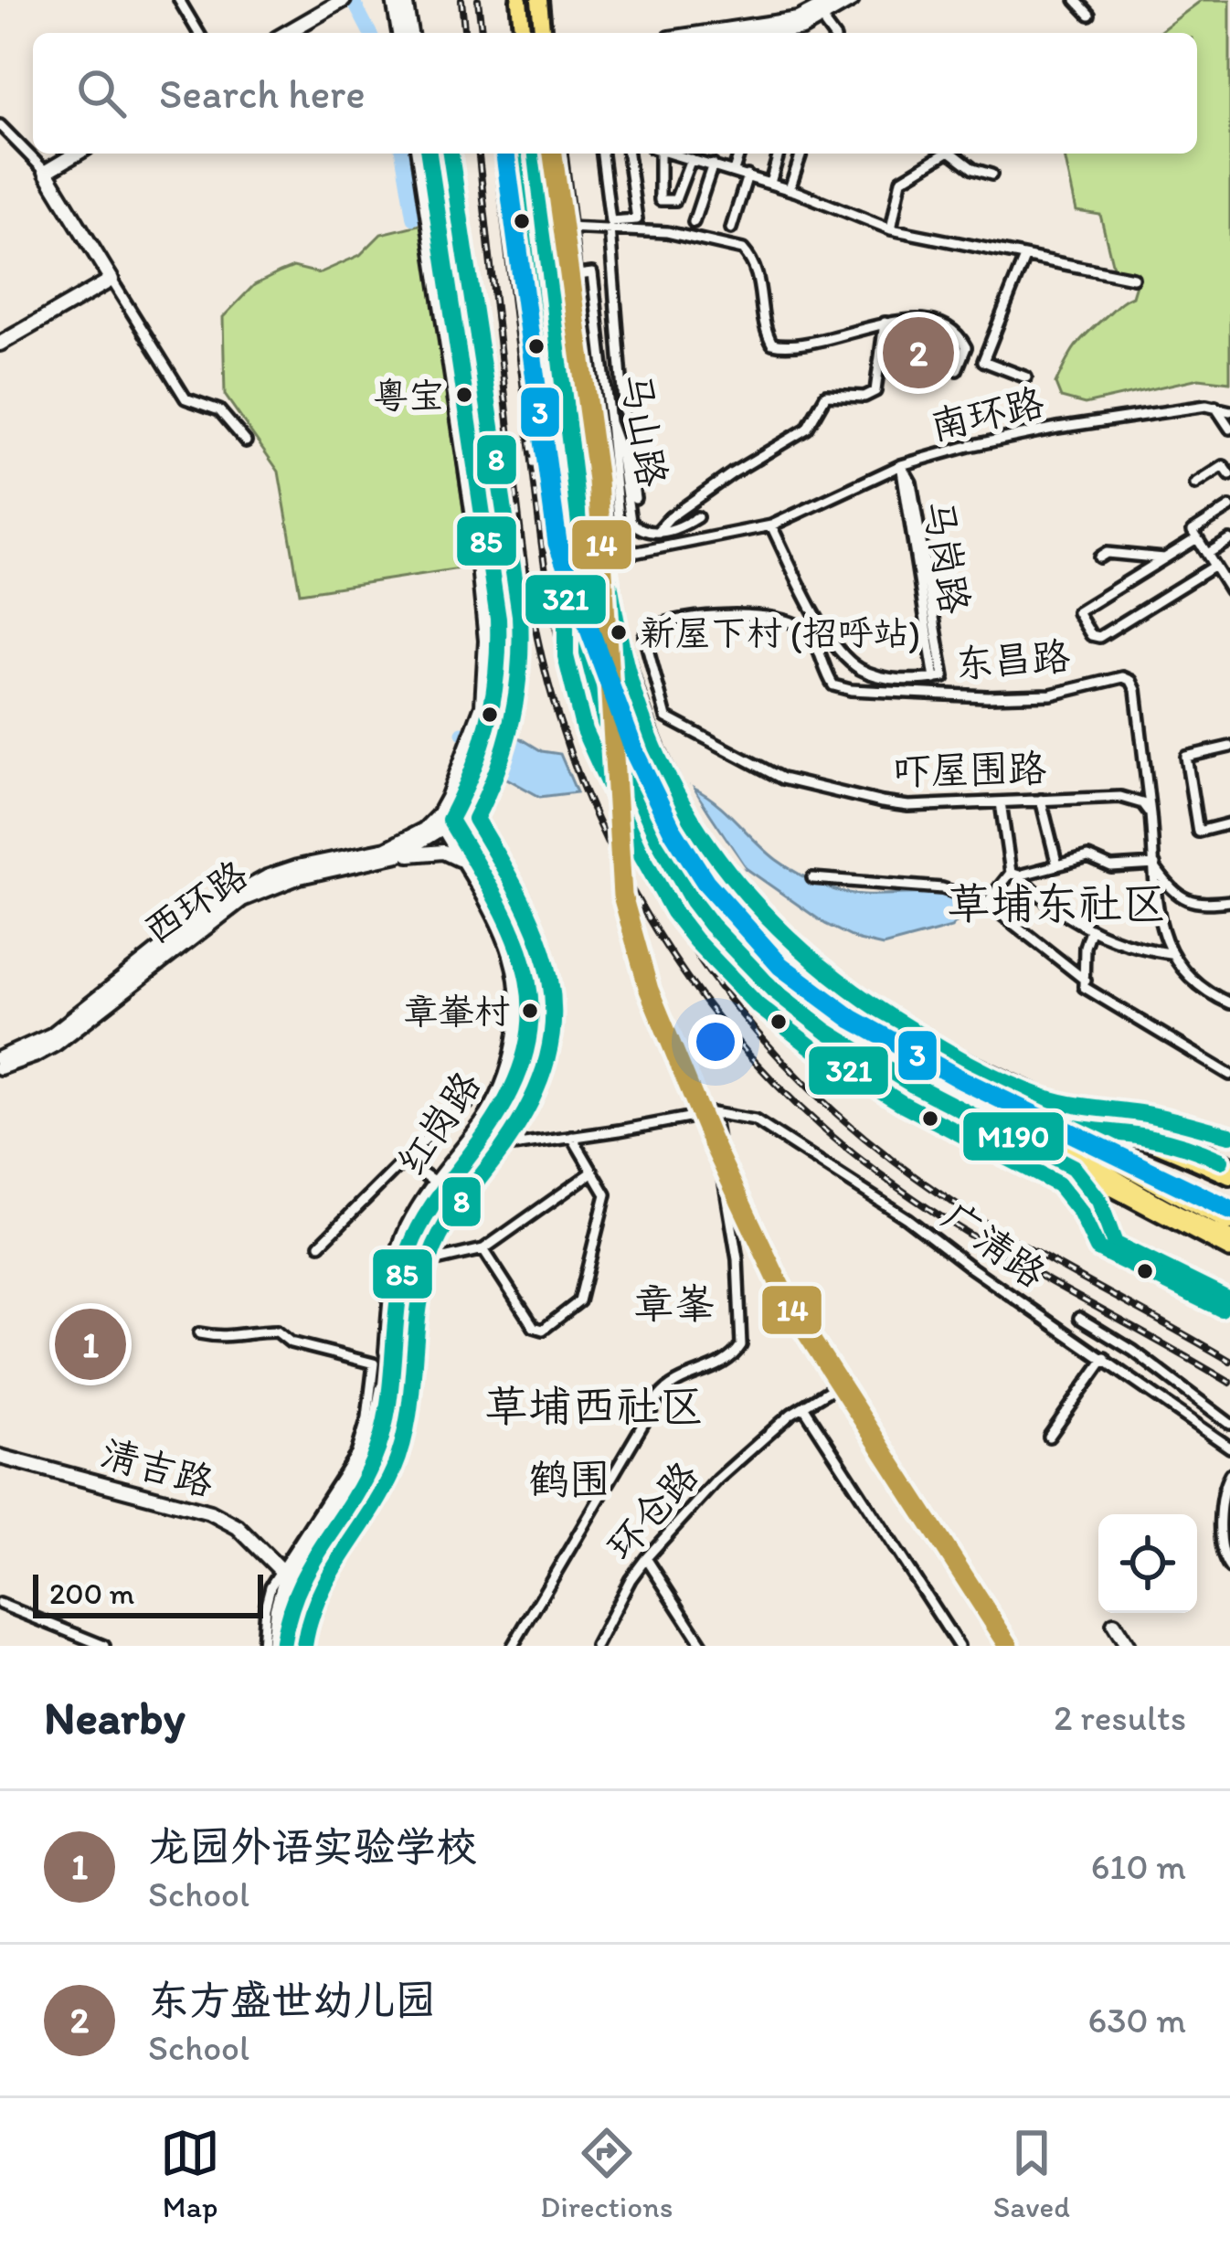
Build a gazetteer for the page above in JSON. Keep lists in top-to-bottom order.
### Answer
{
  "streets": {
    "main road": ["西环路", "红岗路", "清吉路"],
    "street": [
      "南环路",
      "马山路",
      "马岗路",
      "东昌路",
      "吓屋围路",
      "广清路",
      "环仓路"
    ]
  },
  "crossings": [
    ["南环路", "马山路"],
    ["南环路", "马岗路"],
    ["东昌路", "吓屋围路"],
    ["西环路", "红岗路"]
  ],
  "districts": [
    "草埔东社区",
    "章峯",
    "草埔西社区",
    "鹤围"
  ],
  "places": ["粤宝", "新屋下村 (招呼站)", "章輋村"],
  "lines": [
    "transit line 14",
    "transit line 3",
    "transit line 85",
    "transit line 8",
    "transit line M190",
    "transit line 321"
  ],
  "scale_bar": "200 m",
  "page": {
    "search": "Search here",
    "pins": ["2", "1"],
    "scale": "200 m",
    "heading": ["Nearby", "2 results"],
    "list": [
      {
        "mark": "1",
        "name": "龙园外语实验学校",
        "note": "School",
        "value": "610 m"
      },
      {
        "mark": "2",
        "name": "东方盛世幼儿园",
        "note": "School",
        "value": "630 m"
      }
    ],
    "nav": ["Map", "Directions", "Saved"]
  }
}
